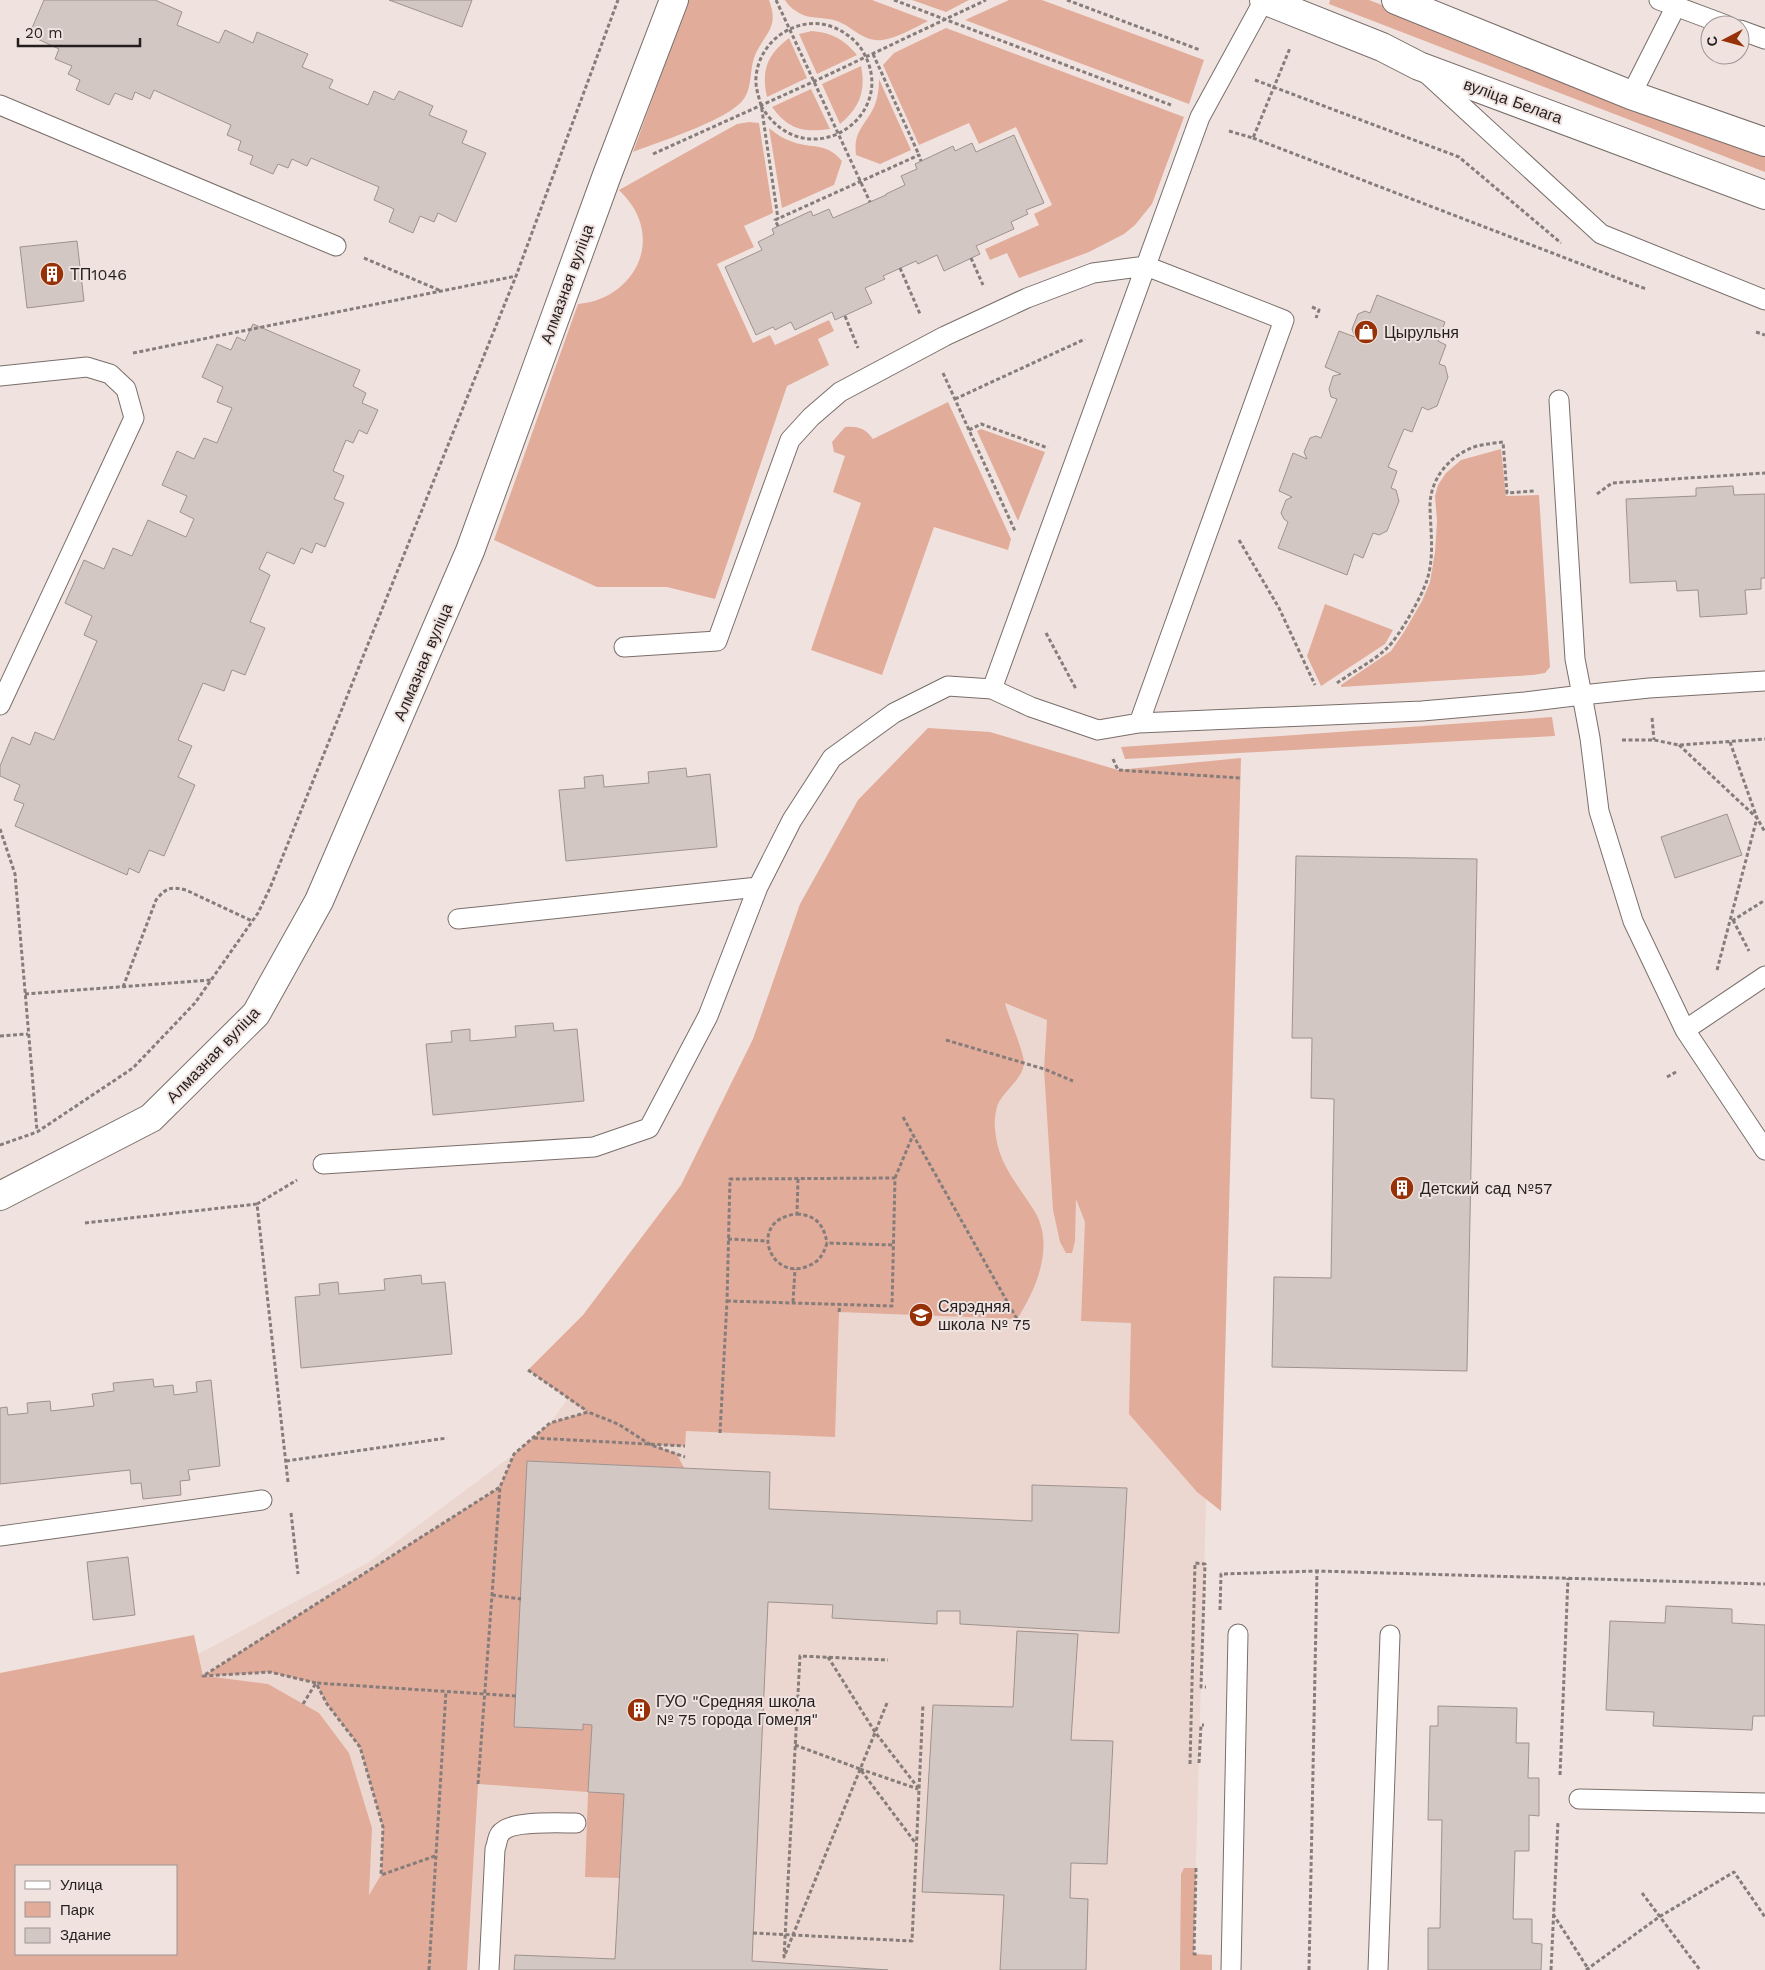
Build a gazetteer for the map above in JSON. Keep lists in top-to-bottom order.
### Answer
{
  "streets": {
    "street": ["вуліца Белага", "Алмазная вуліца"]
  },
  "places": {
    "building": ["ТП1046", "Детский сад №57", "ГУО \"Средняя школа № 75 города Гомеля\""],
    "shop": ["Цырульня"],
    "school or university": ["Сярэдняя школа № 75"]
  },
  "legend": ["Улица", "Парк", "Здание"],
  "scale_bar": "20 m",
  "north": "left"
}
